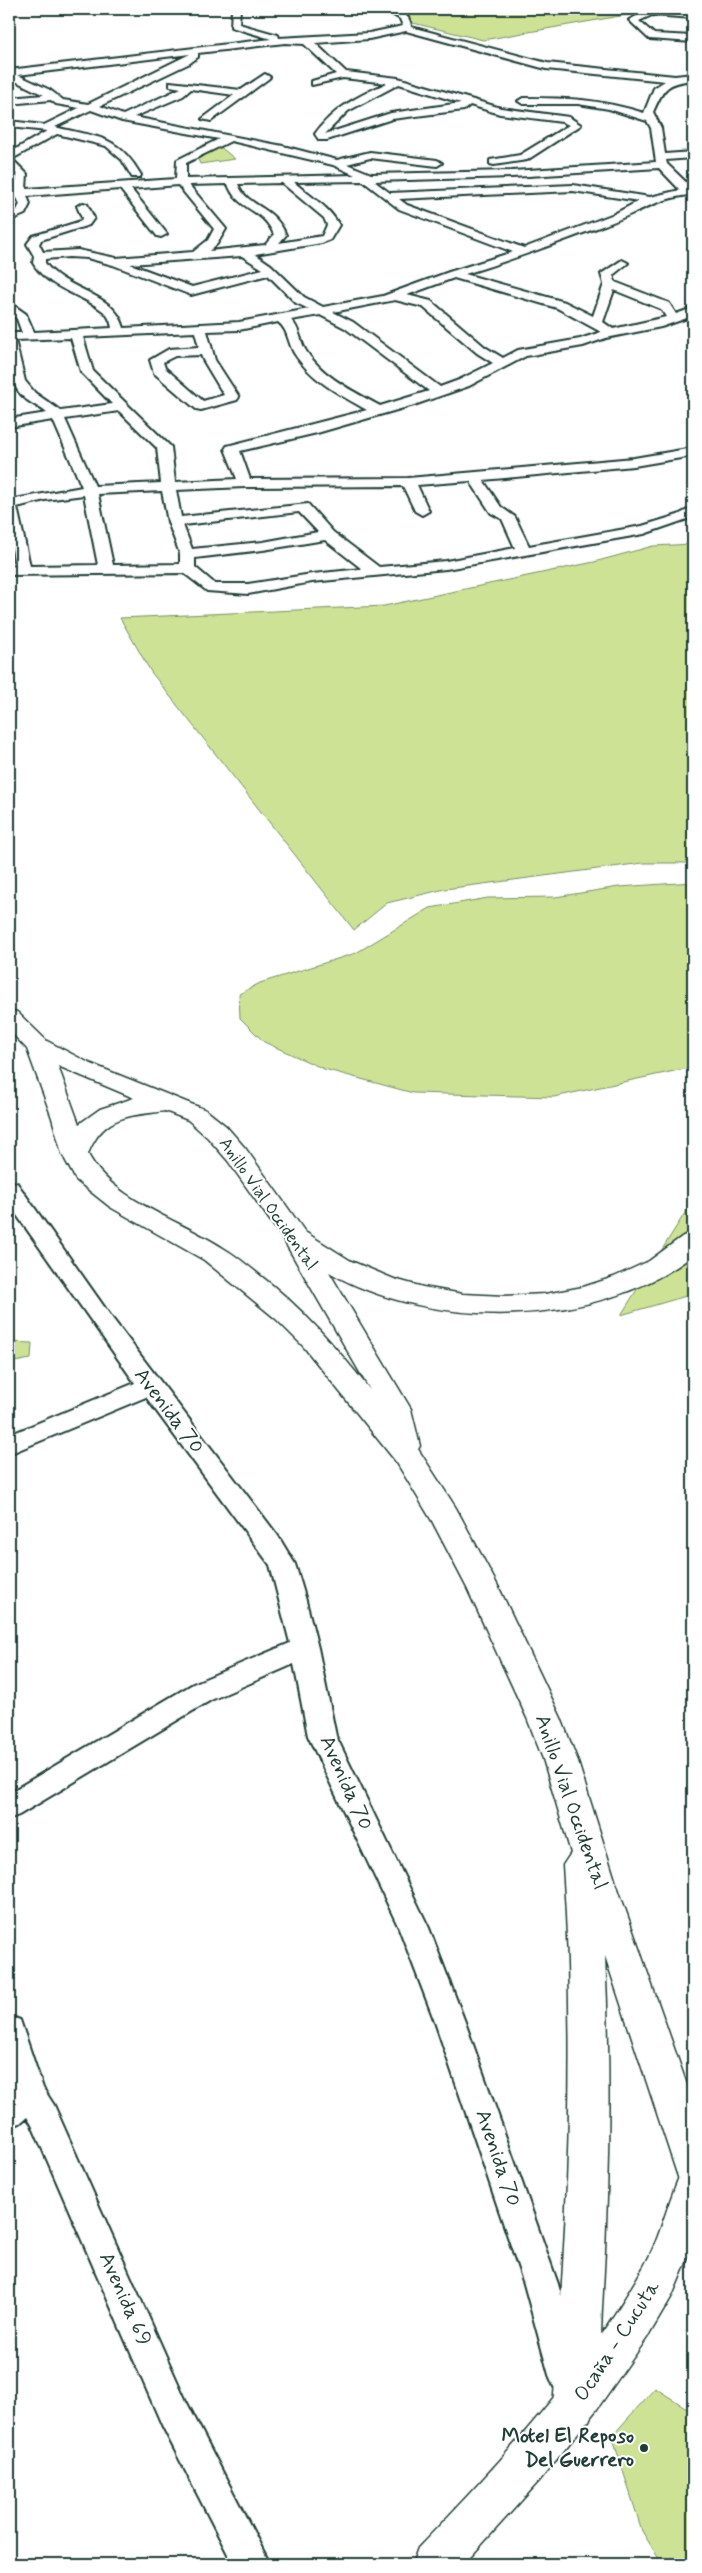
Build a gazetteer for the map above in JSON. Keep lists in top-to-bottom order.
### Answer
{
  "streets": {
    "main road": ["Anillo Vial Occidental", "Ocaña - Cucuta"],
    "street": ["Avenida 70", "Avenida 69"]
  },
  "crossings": [
    ["Avenida 70", "Ocaña - Cucuta"]
  ],
  "places": ["Motel El Reposo Del Guerrero"]
}
